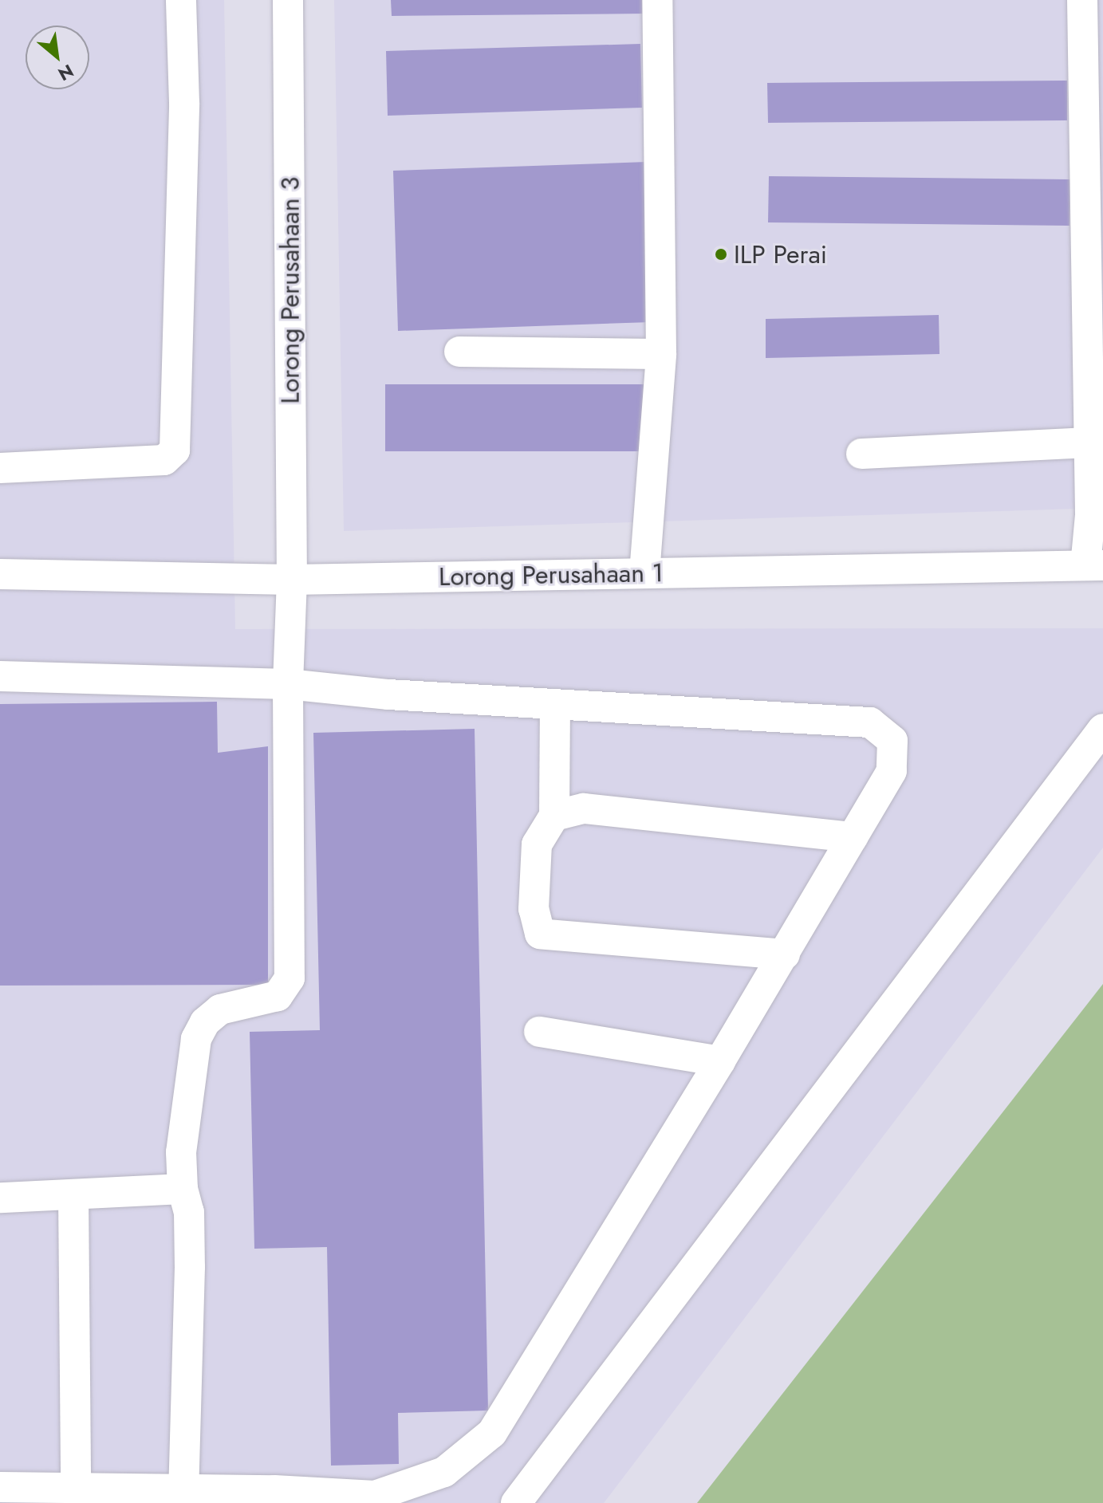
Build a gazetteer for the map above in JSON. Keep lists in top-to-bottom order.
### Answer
{
  "streets": {
    "street": ["Lorong Perusahaan 3", "Lorong Perusahaan 1"]
  },
  "crossings": [
    ["Lorong Perusahaan 3", "Lorong Perusahaan 1"]
  ],
  "places": ["ILP Perai"],
  "north": "bottom right"
}
